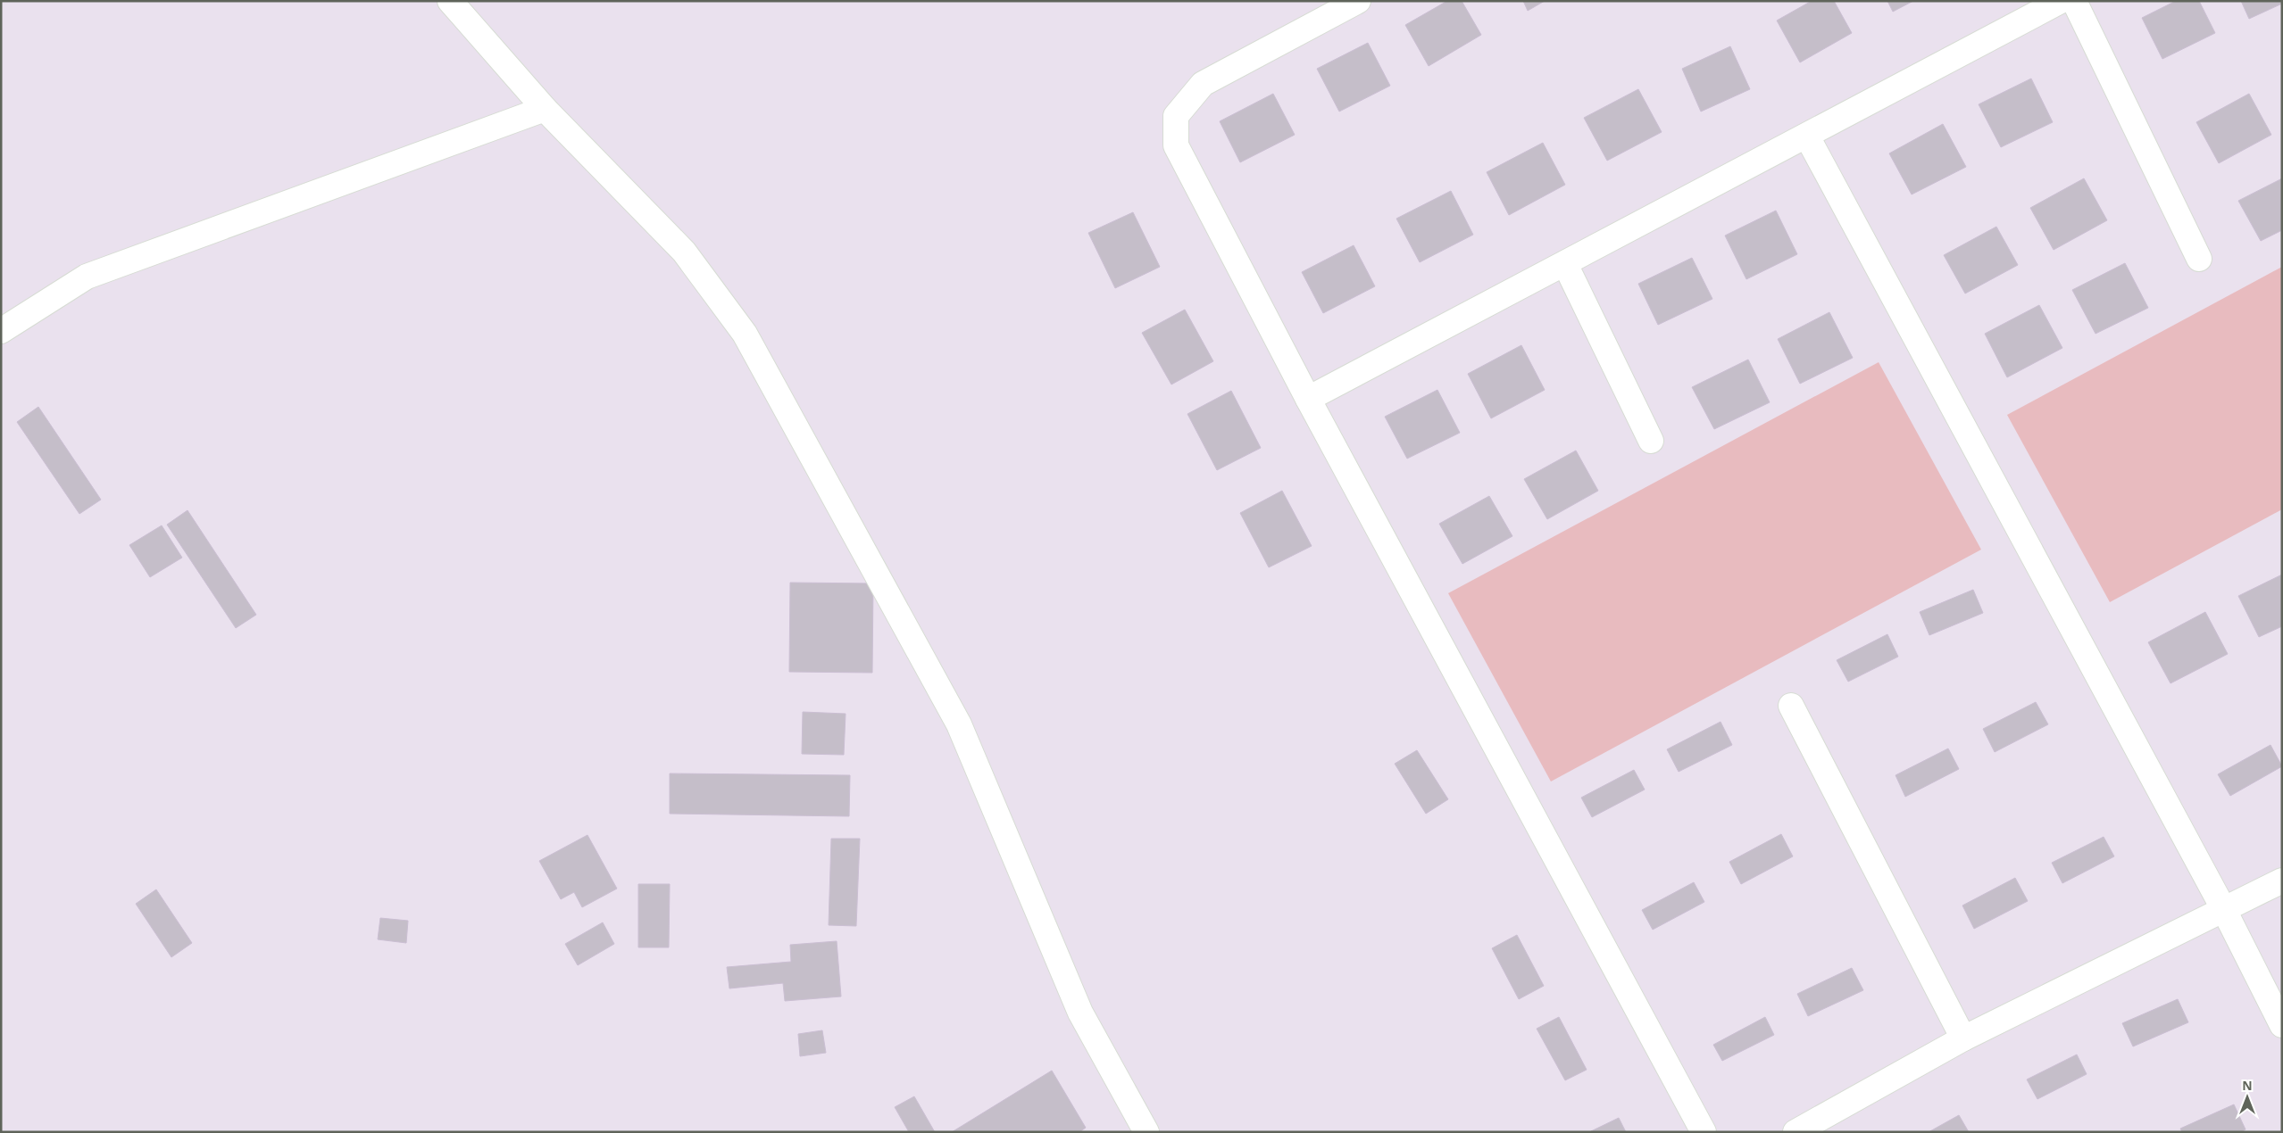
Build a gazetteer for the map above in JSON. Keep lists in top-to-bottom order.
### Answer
{
  "north": "top"
}
